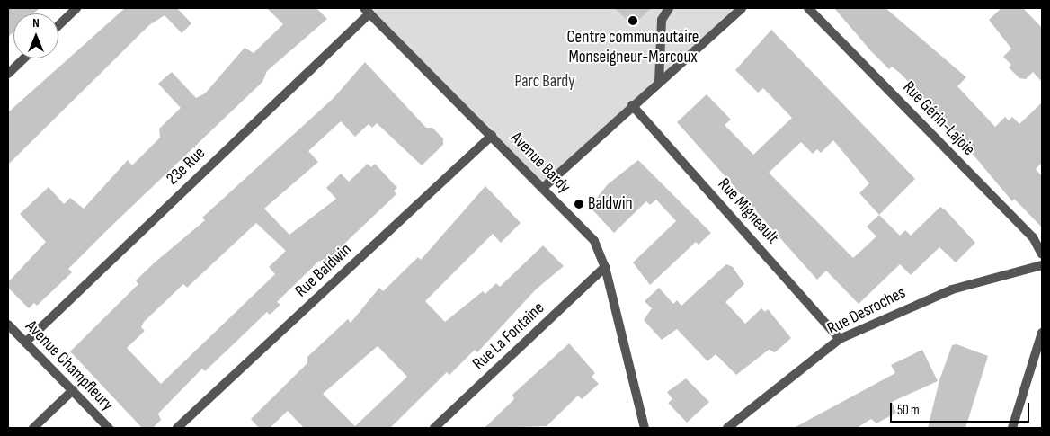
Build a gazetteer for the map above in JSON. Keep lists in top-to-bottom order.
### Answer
{
  "streets": {
    "street": [
      "Rue Gérin-Lajoie",
      "Avenue Bardy",
      "23e Rue",
      "Rue Migneault",
      "Rue Baldwin",
      "Rue Desroches",
      "Rue La Fontaine",
      "Avenue Champfleury"
    ]
  },
  "crossings": [
    ["Avenue Bardy", "23e Rue"],
    ["Avenue Bardy", "Rue Baldwin"],
    ["Avenue Bardy", "Rue La Fontaine"],
    ["23e Rue", "Avenue Champfleury"],
    ["Rue Migneault", "Rue Desroches"]
  ],
  "parks": ["Parc Bardy"],
  "places": ["Centre communautaire Monseigneur-Marcoux", "Baldwin"],
  "scale_bar": "50 m",
  "north": "top"
}
